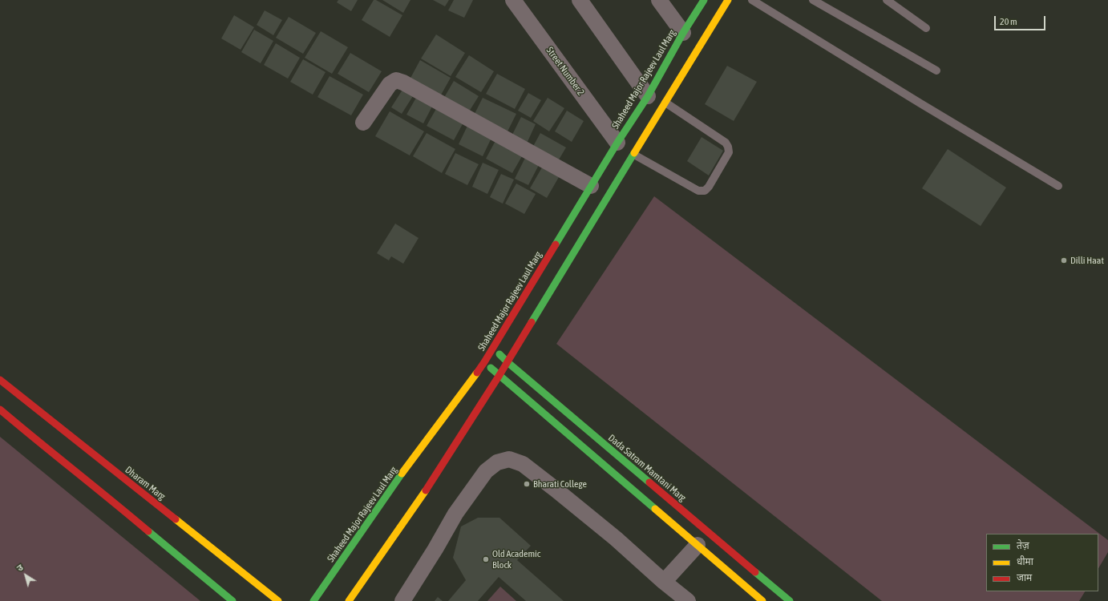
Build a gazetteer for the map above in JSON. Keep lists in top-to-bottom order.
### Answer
{
  "streets": {
    "street": [
      "Street Number 2",
      "Shaheed Major Rajeev Laul Marg",
      "Dada Satram Mamtani Marg",
      "Dharam Marg"
    ]
  },
  "crossings": [
    ["Street Number 2", "Shaheed Major Rajeev Laul Marg"],
    ["Shaheed Major Rajeev Laul Marg", "Dada Satram Mamtani Marg"]
  ],
  "places": ["Dilli Haat", "Bharati College", "Old Academic Block"],
  "legend": ["तेज़", "धीमा", "जाम"],
  "scale_bar": "20 m",
  "north": "top left"
}
